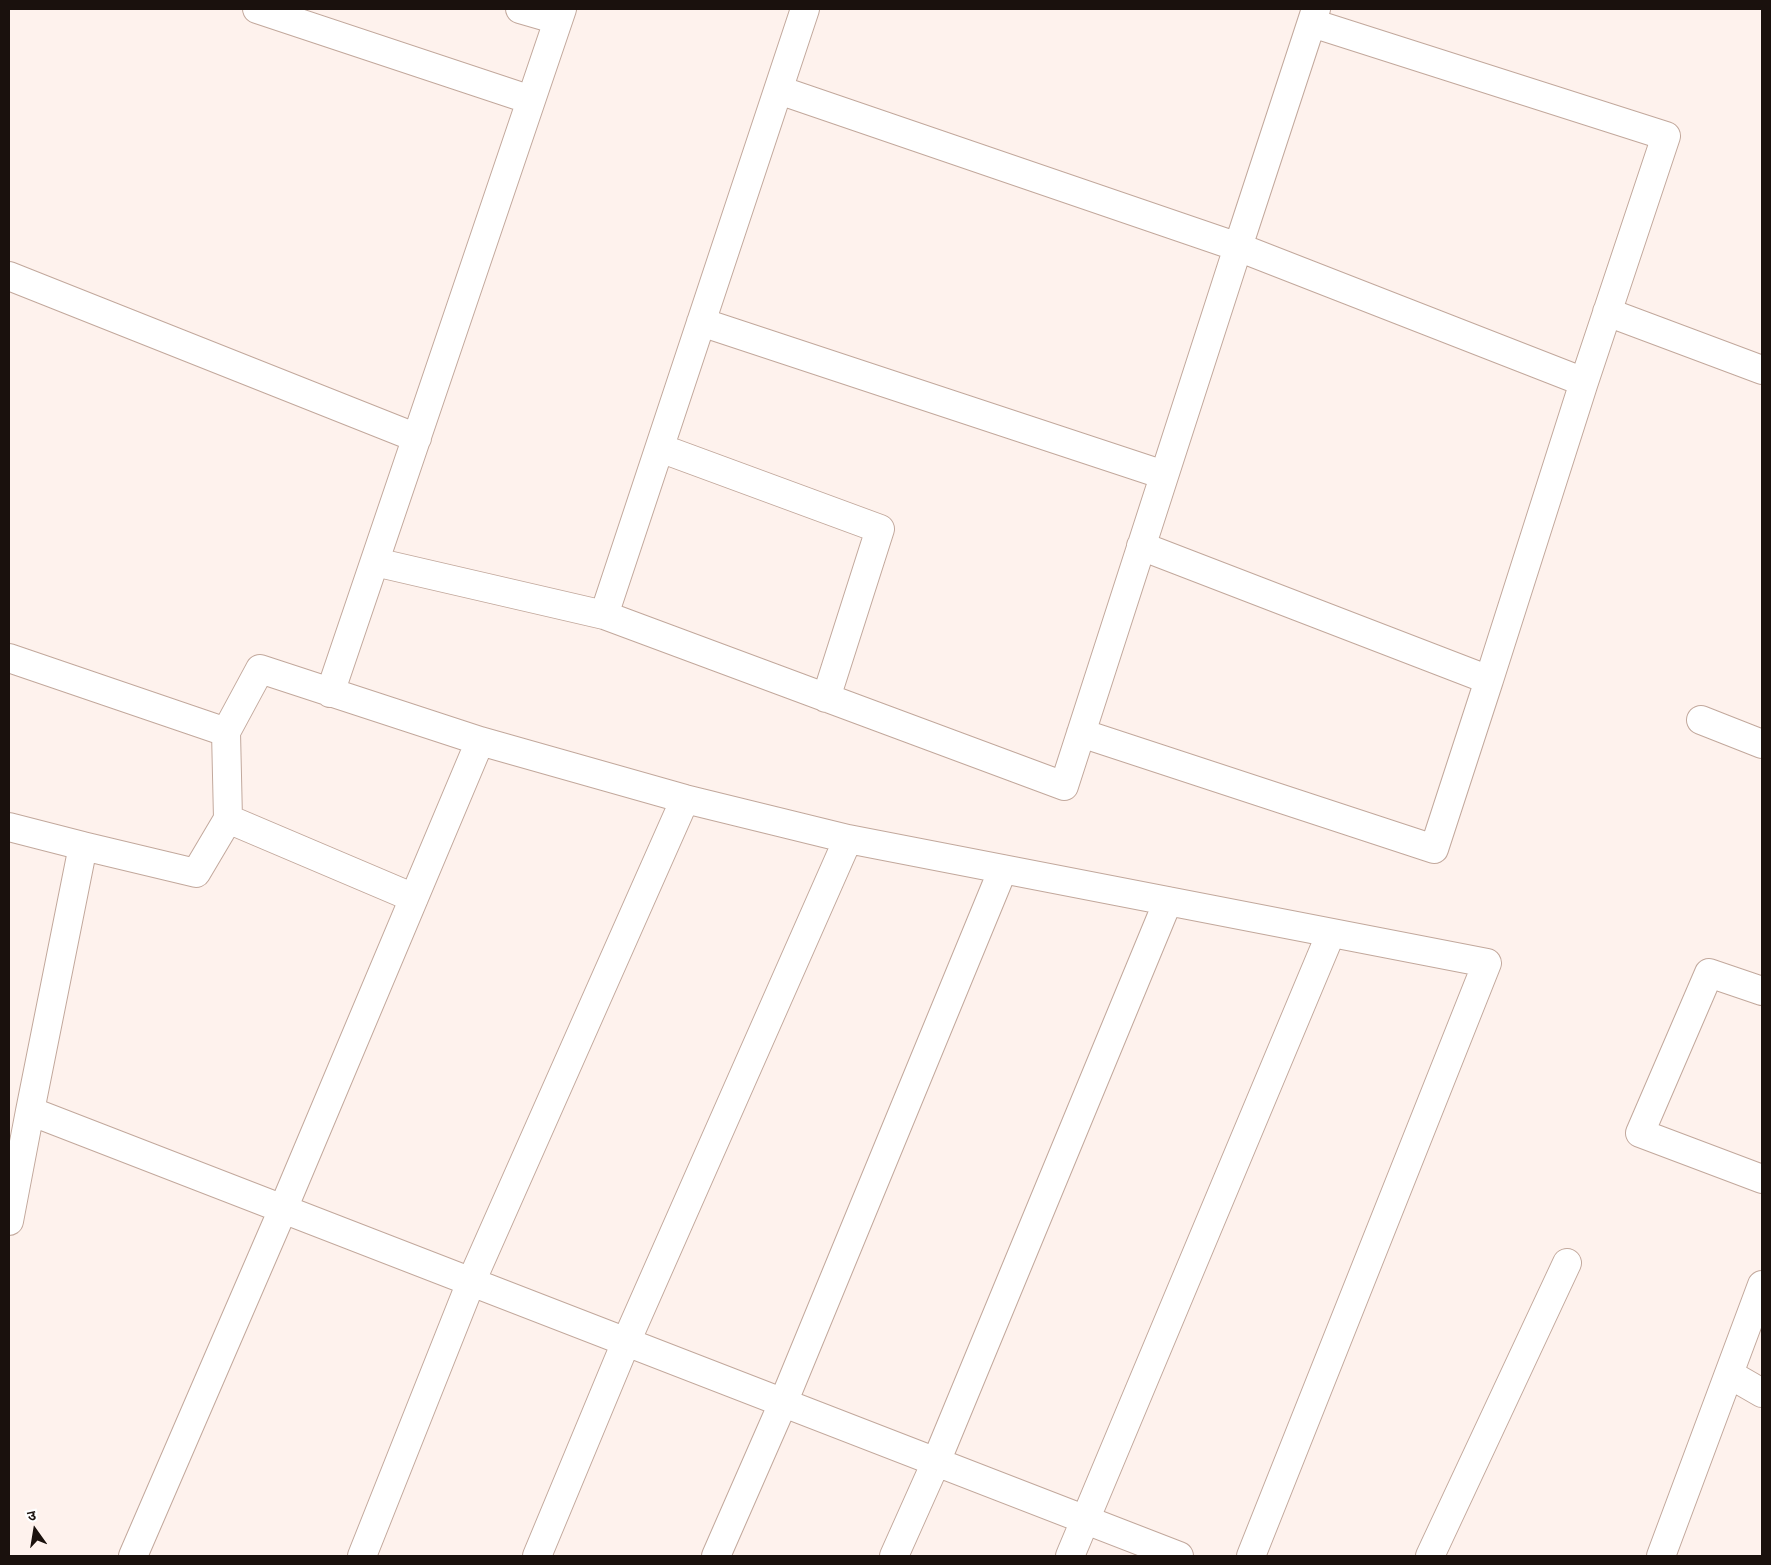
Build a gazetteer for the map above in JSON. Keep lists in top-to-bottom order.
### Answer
{
  "north": "top"
}
